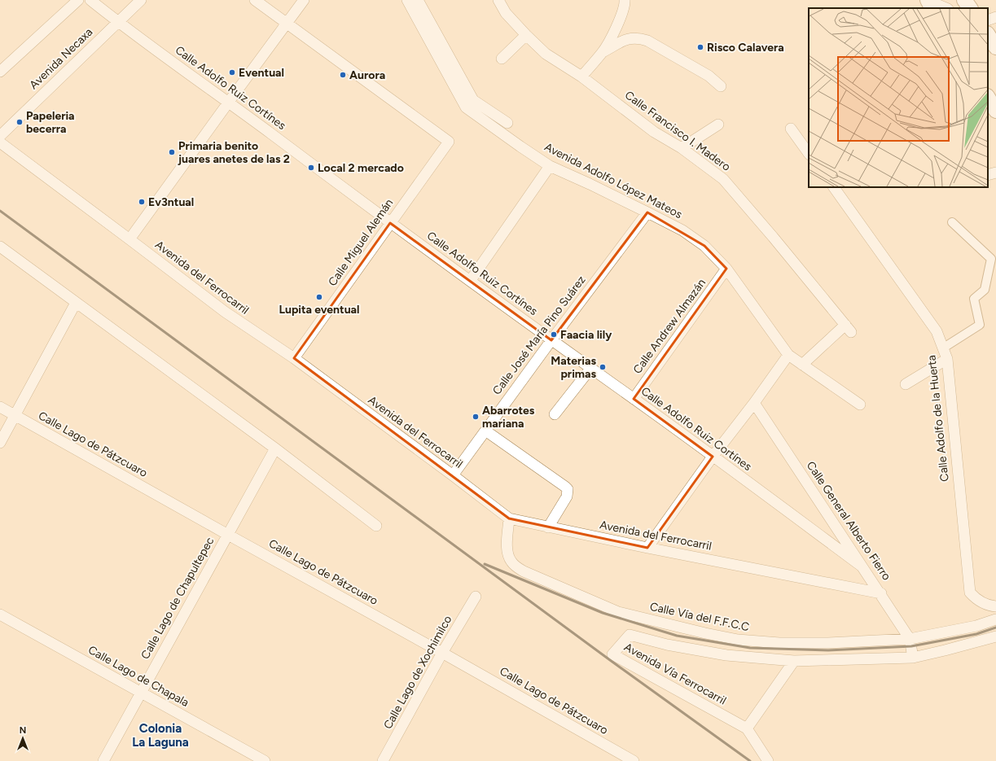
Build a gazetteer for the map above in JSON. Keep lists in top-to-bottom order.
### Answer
{
  "streets": {
    "street": [
      "Avenida Necaxa",
      "Calle Adolfo Ruiz Cortínes",
      "Calle Francisco I. Madero",
      "Avenida Adolfo López Mateos",
      "Calle Miguel Alemán",
      "Avenida del Ferrocarril",
      "Calle Andrew Almazán",
      "Calle José María Pino Suárez",
      "Calle Adolfo de la Huerta",
      "Calle Lago de Pátzcuaro",
      "Calle General Alberto Fierro",
      "Calle Lago de Chapultepec",
      "Calle Vía del F.F.C.C",
      "Calle Lago de Xochimilco",
      "Avenida Vía Ferrocarril",
      "Calle Lago de Chapala"
    ]
  },
  "crossings": [
    ["Avenida Necaxa", "Calle Adolfo Ruiz Cortínes"],
    ["Calle Adolfo Ruiz Cortínes", "Calle Miguel Alemán"],
    ["Calle Adolfo Ruiz Cortínes", "Calle Andrew Almazán"],
    ["Calle Adolfo Ruiz Cortínes", "Calle José María Pino Suárez"],
    ["Calle Adolfo Ruiz Cortínes", "Calle General Alberto Fierro"],
    ["Calle Francisco I. Madero", "Avenida Adolfo López Mateos"],
    ["Avenida Adolfo López Mateos", "Calle Andrew Almazán"],
    ["Avenida Adolfo López Mateos", "Calle José María Pino Suárez"],
    ["Calle Miguel Alemán", "Avenida del Ferrocarril"],
    ["Avenida del Ferrocarril", "Calle José María Pino Suárez"],
    ["Avenida del Ferrocarril", "Calle General Alberto Fierro"],
    ["Avenida del Ferrocarril", "Calle Vía del F.F.C.C"],
    ["Calle Lago de Pátzcuaro", "Calle Lago de Chapultepec"],
    ["Calle Lago de Pátzcuaro", "Calle Lago de Xochimilco"],
    ["Calle General Alberto Fierro", "Calle Vía del F.F.C.C"],
    ["Calle Lago de Chapultepec", "Calle Lago de Chapala"]
  ],
  "districts": ["Colonia La Laguna"],
  "places": [
    "Risco Calavera",
    "Eventual",
    "Aurora",
    "Papeleria becerra",
    "Primaria benito juares anetes de las 2",
    "Local 2 mercado",
    "Ev3ntual",
    "Lupita eventual",
    "Faacia lily",
    "Materias primas",
    "Abarrotes mariana"
  ],
  "north": "top"
}
